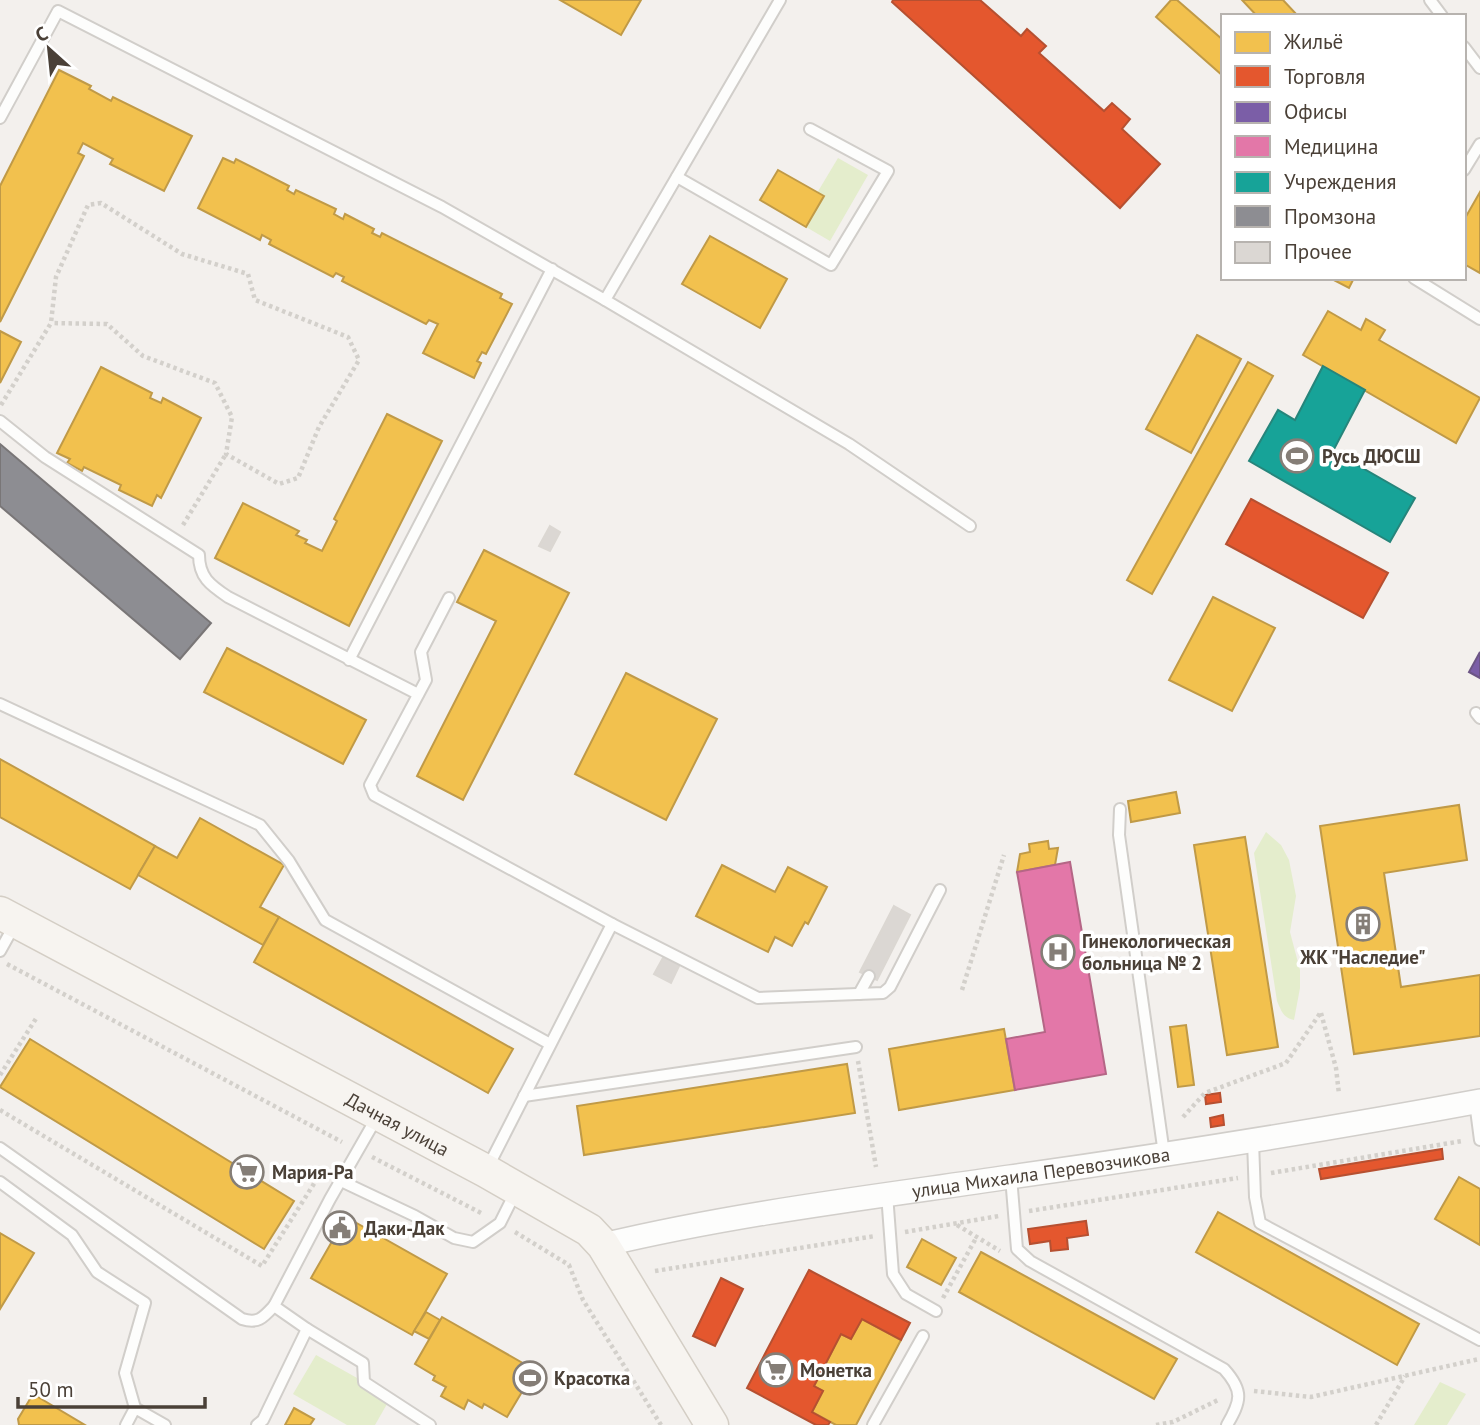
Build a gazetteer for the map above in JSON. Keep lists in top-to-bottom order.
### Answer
{
  "streets": {
    "street": ["Дачная улица", "улица Михаила Перевозчикова"]
  },
  "crossings": [
    ["Дачная улица", "улица Михаила Перевозчикова"]
  ],
  "places": {
    "sports": ["Русь ДЮСШ", "Красотка"],
    "building": ["ЖК \"Наследие\""],
    "hospital": ["Гинекологическая больница № 2"],
    "supermarket": ["Мария-Ра", "Монетка"],
    "public building": ["Даки-Дак"]
  },
  "legend": [
    "Жильё",
    "Торговля",
    "Офисы",
    "Медицина",
    "Учреждения",
    "Промзона",
    "Прочее"
  ],
  "scale_bar": "50 m",
  "north": "top left"
}
